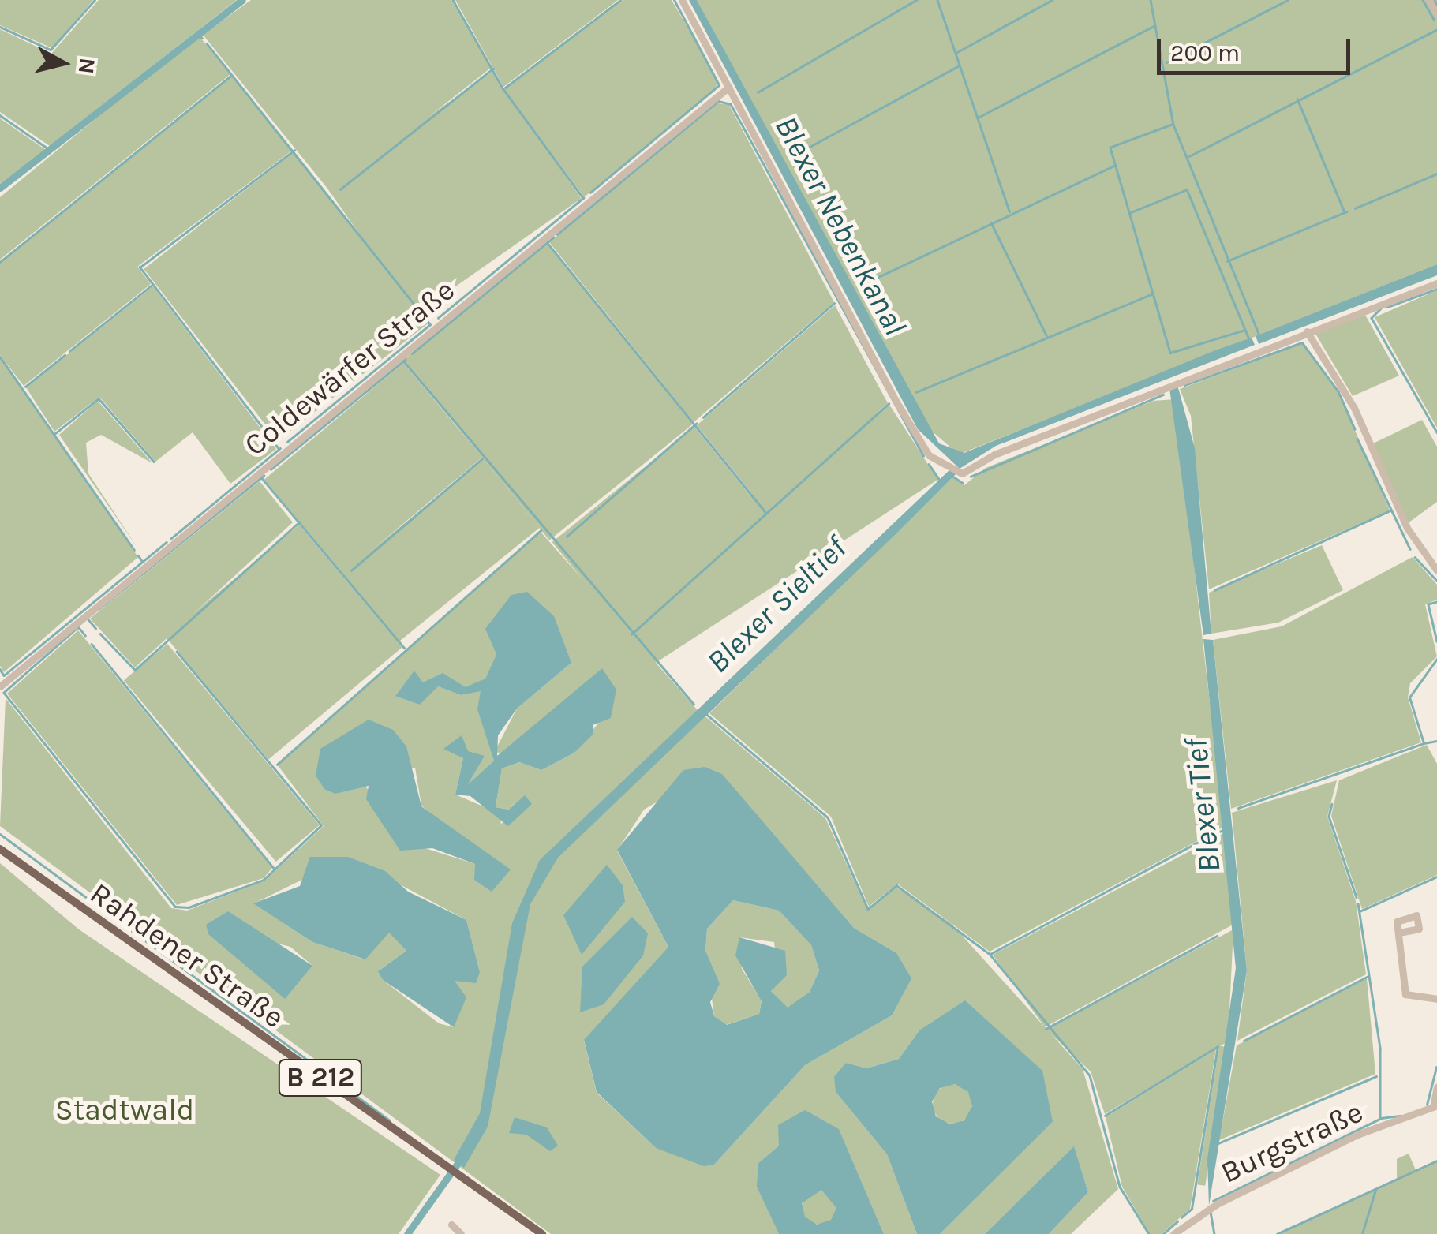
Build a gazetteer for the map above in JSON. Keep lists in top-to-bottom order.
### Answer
{
  "streets": {
    "main road": ["Rahdener Straße", "B 212"],
    "street": ["Coldewärfer Straße", "Burgstraße"]
  },
  "water": ["Blexer Nebenkanal", "Blexer Sieltief", "Blexer Tief"],
  "parks": ["Stadtwald"],
  "scale_bar": "200 m",
  "north": "right"
}
